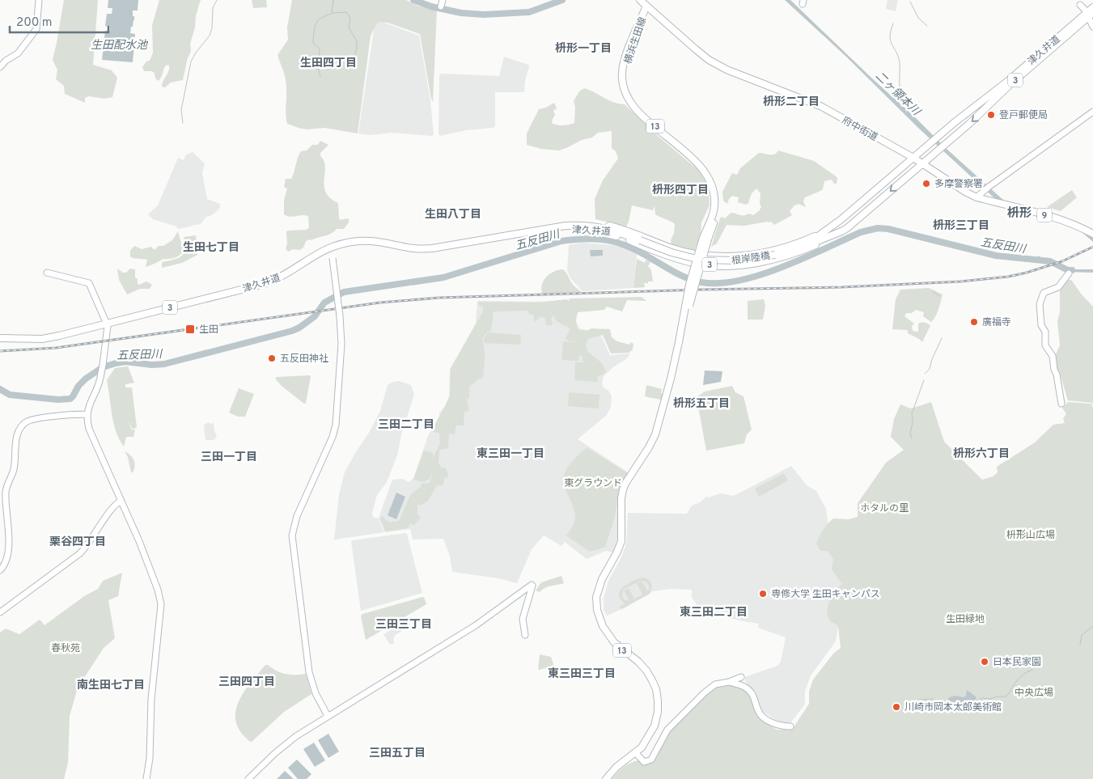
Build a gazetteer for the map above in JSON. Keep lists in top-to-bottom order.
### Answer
{
  "streets": {
    "main road": [
      "横浜生田線",
      "津久井道",
      "3",
      "13",
      "府中街道",
      "9",
      "根岸陸橋"
    ]
  },
  "crossings": [
    ["横浜生田線", "13"],
    ["横浜生田線", "府中街道"],
    ["横浜生田線", "根岸陸橋"],
    ["津久井道", "3"],
    ["津久井道", "府中街道"],
    ["津久井道", "根岸陸橋"],
    ["13", "根岸陸橋"]
  ],
  "districts": [
    "枡形一丁目",
    "生田四丁目",
    "枡形二丁目",
    "枡形四丁目",
    "枡形",
    "生田八丁目",
    "枡形三丁目",
    "生田七丁目",
    "枡形五丁目",
    "三田二丁目",
    "東三田一丁目",
    "枡形六丁目",
    "三田一丁目",
    "栗谷四丁目",
    "東三田二丁目",
    "三田三丁目",
    "東三田三丁目",
    "三田四丁目",
    "南生田七丁目",
    "三田五丁目"
  ],
  "water": ["生田配水池", "二ヶ領本川", "五反田川"],
  "parks": [
    "東グラウンド",
    "ホタルの里",
    "枡形山広場",
    "生田緑地",
    "春秋苑",
    "中央広場"
  ],
  "places": {
    "other": [
      "登戸郵便局",
      "多摩警察署",
      "廣福寺",
      "五反田神社",
      "専修大学 生田キャンパス",
      "日本民家園",
      "川崎市岡本太郎美術館"
    ],
    "transit": ["生田"]
  },
  "scale_bar": "200 m"
}
